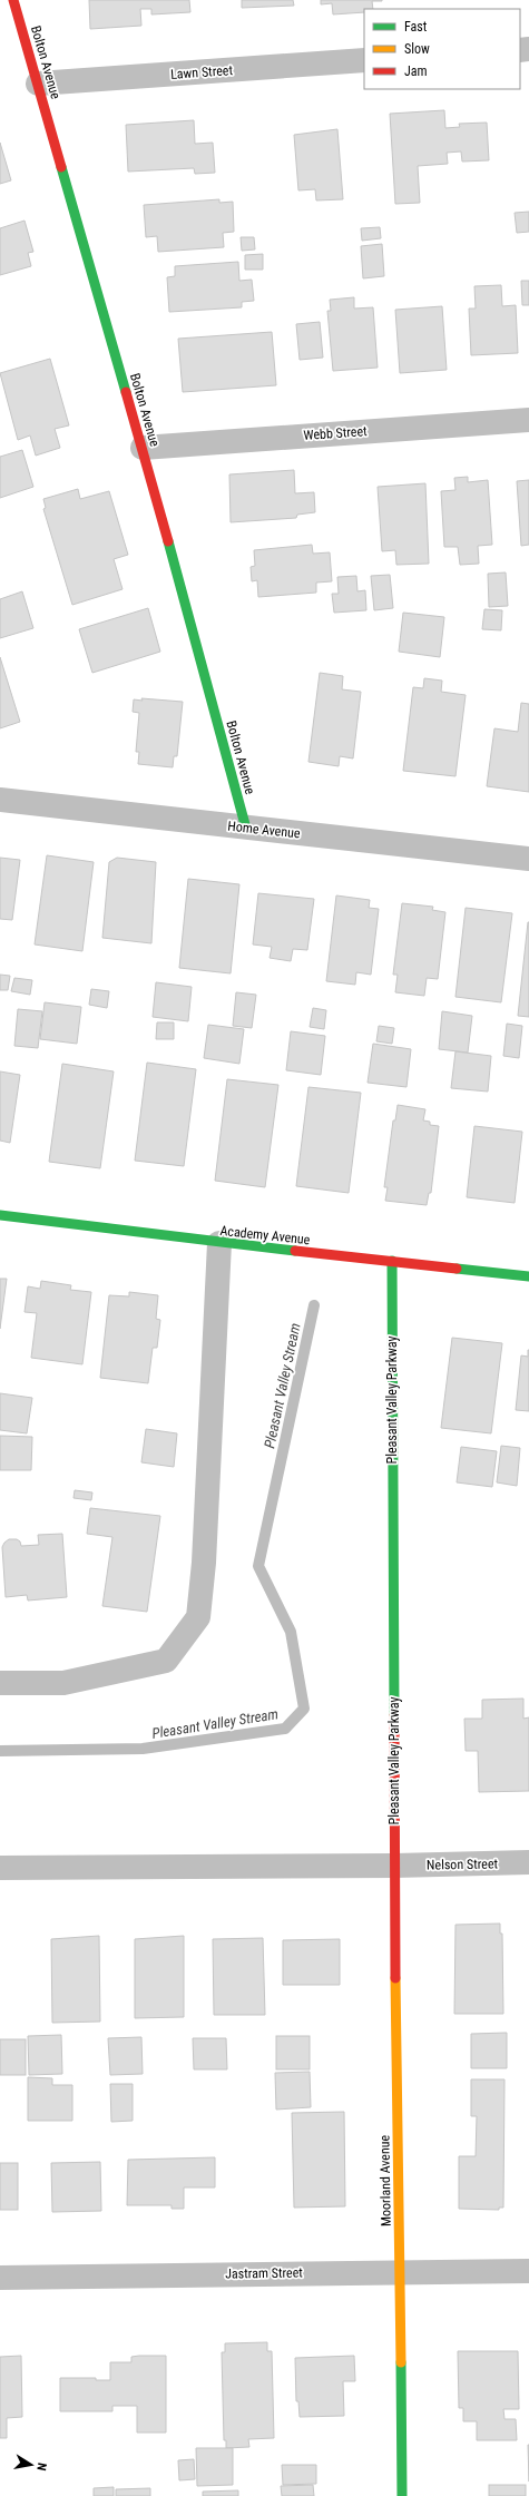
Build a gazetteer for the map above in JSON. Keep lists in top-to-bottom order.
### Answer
{
  "streets": {
    "street": [
      "Bolton Avenue",
      "Lawn Street",
      "Webb Street",
      "Home Avenue",
      "Academy Avenue",
      "Pleasant Valley Parkway",
      "Nelson Street",
      "Moorland Avenue",
      "Jastram Street"
    ]
  },
  "crossings": [
    ["Bolton Avenue", "Lawn Street"],
    ["Bolton Avenue", "Webb Street"],
    ["Bolton Avenue", "Home Avenue"],
    ["Academy Avenue", "Pleasant Valley Parkway"],
    ["Pleasant Valley Parkway", "Nelson Street"],
    ["Pleasant Valley Parkway", "Moorland Avenue"],
    ["Nelson Street", "Moorland Avenue"],
    ["Moorland Avenue", "Jastram Street"]
  ],
  "water": ["Pleasant Valley Stream"],
  "legend": ["Fast", "Slow", "Jam"],
  "north": "right"
}
